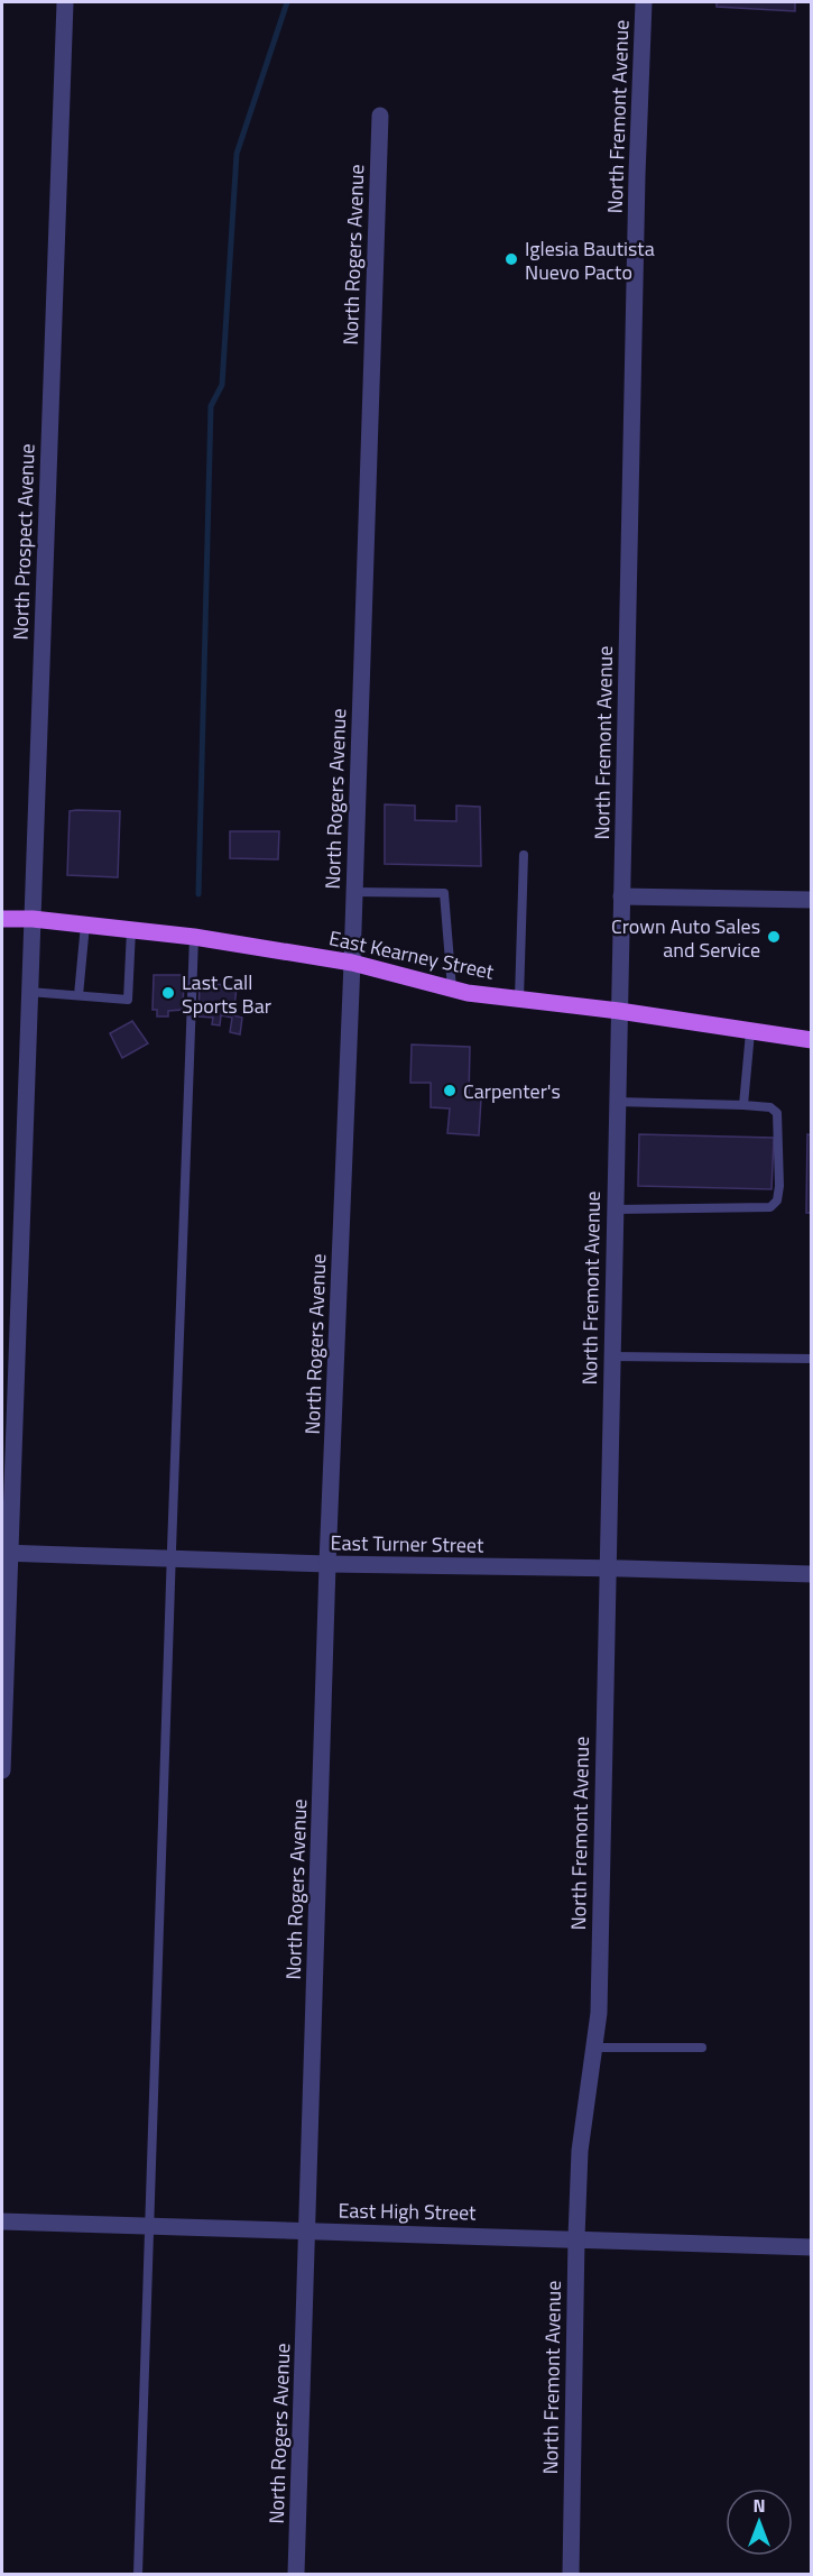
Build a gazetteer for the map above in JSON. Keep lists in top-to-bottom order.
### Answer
{
  "streets": {
    "main road": ["East Kearney Street"],
    "street": [
      "North Fremont Avenue",
      "North Rogers Avenue",
      "North Prospect Avenue",
      "East Turner Street",
      "East High Street"
    ]
  },
  "crossings": [
    ["North Fremont Avenue", "East Kearney Street"],
    ["North Fremont Avenue", "East Turner Street"],
    ["North Fremont Avenue", "East High Street"],
    ["North Rogers Avenue", "East Kearney Street"],
    ["North Rogers Avenue", "East Turner Street"],
    ["North Rogers Avenue", "East High Street"],
    ["North Prospect Avenue", "East Kearney Street"],
    ["North Prospect Avenue", "East Turner Street"]
  ],
  "places": [
    "Iglesia Bautista Nuevo Pacto",
    "Crown Auto Sales and Service",
    "Last Call Sports Bar",
    "Carpenter's"
  ],
  "north": "top"
}
